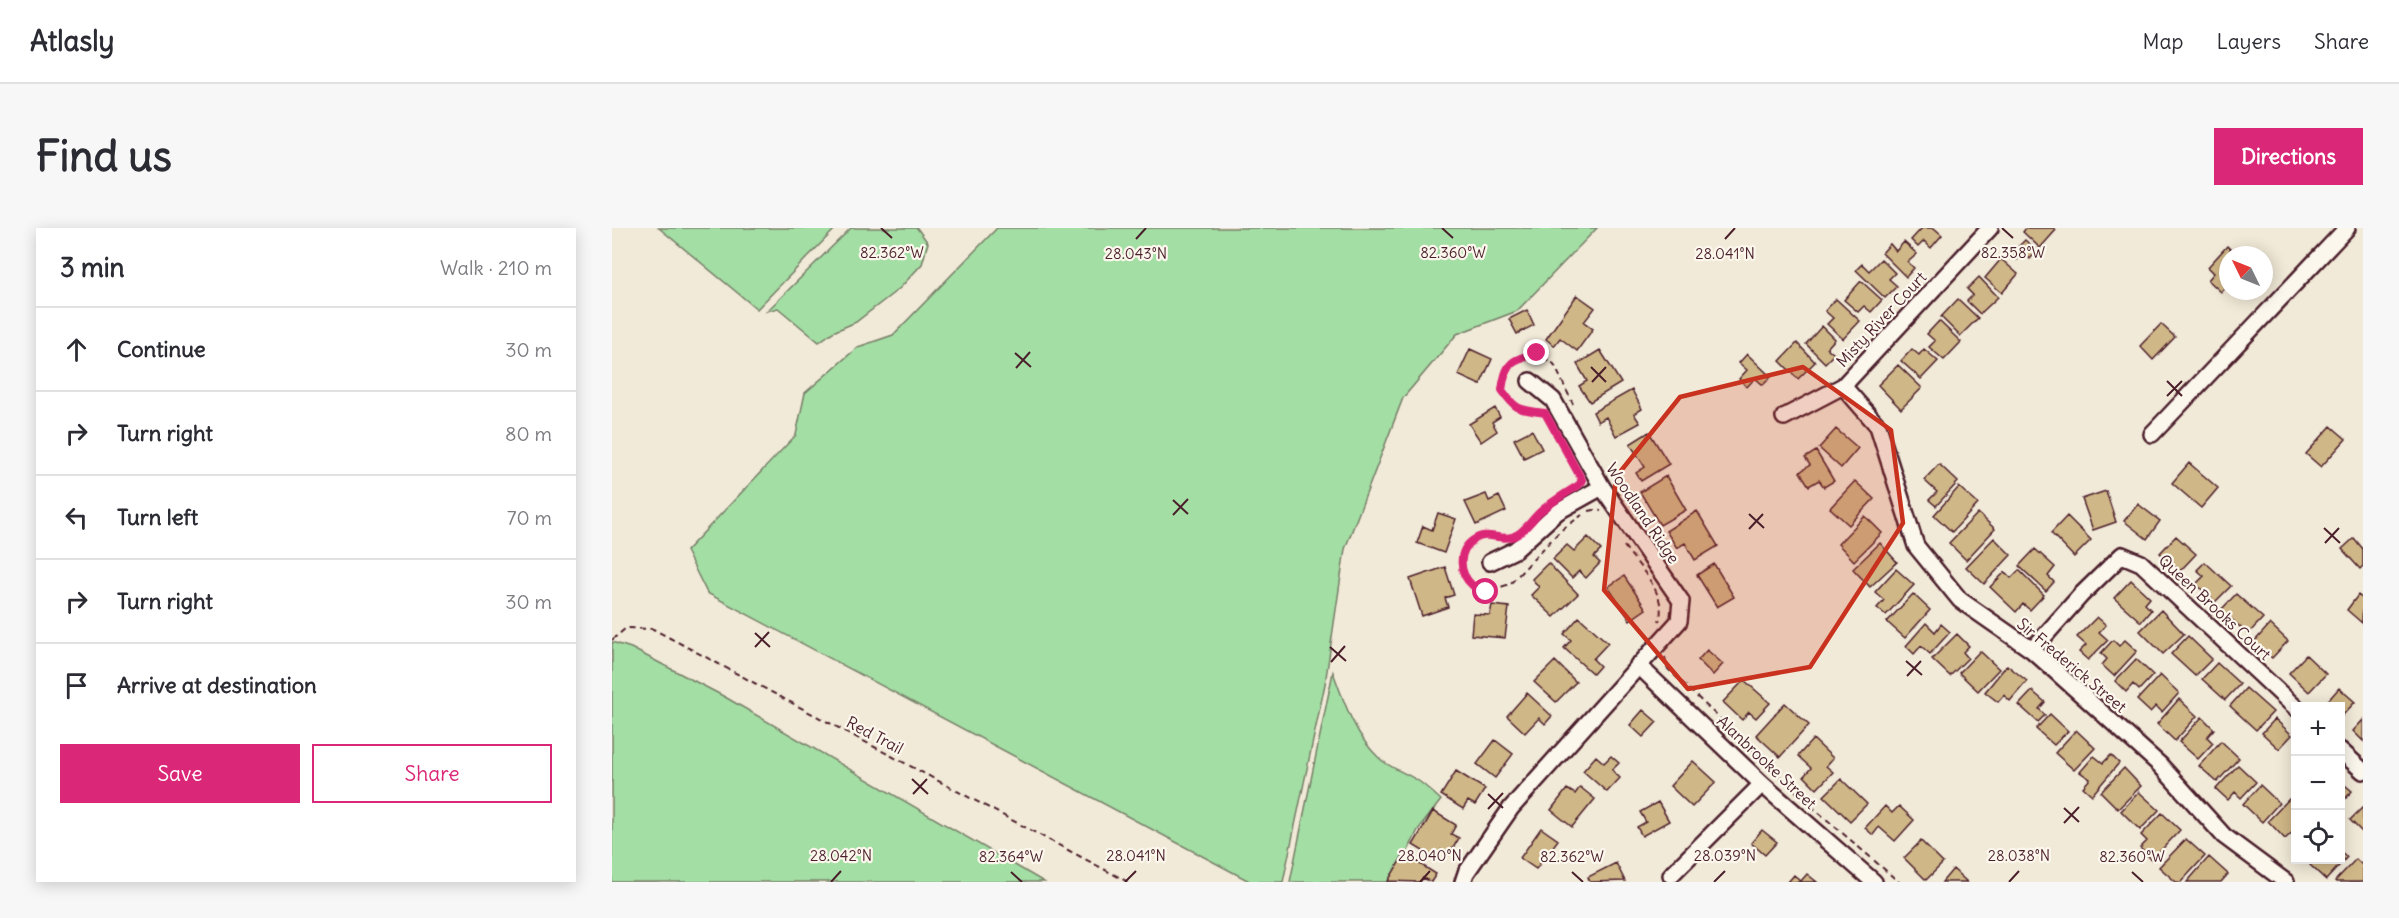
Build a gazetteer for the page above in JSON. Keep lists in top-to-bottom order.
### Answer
{
  "streets": {
    "street": [
      "Misty River Court",
      "Woodland Ridge",
      "Queen Brooks Court",
      "Sir Frederick Street",
      "Alanbrooke Street"
    ],
    "path": ["Red Trail"]
  },
  "crossings": [
    ["Misty River Court", "Sir Frederick Street"],
    ["Woodland Ridge", "Alanbrooke Street"],
    ["Queen Brooks Court", "Sir Frederick Street"]
  ],
  "north": "top left",
  "page": {
    "header": "Atlasly",
    "nav": ["Map", "Layers", "Share"],
    "buttons": [
      "Directions",
      ["Save", "Share"]
    ],
    "title": "Find us",
    "heading": ["3 min", "Walk · 210 m"],
    "list": [
      ["Continue", "30 m"],
      ["Turn right", "80 m"],
      ["Turn left", "70 m"],
      ["Turn right", "30 m"],
      "Arrive at destination"
    ],
    "map_buttons": ["+", "−"]
  },
  "coordinates": [
    "82.362°W",
    "82.360°W",
    "82.358°W",
    "28.043°N",
    "28.041°N",
    "28.042°N",
    "28.040°N",
    "28.039°N",
    "28.038°N",
    "82.364°W"
  ]
}
